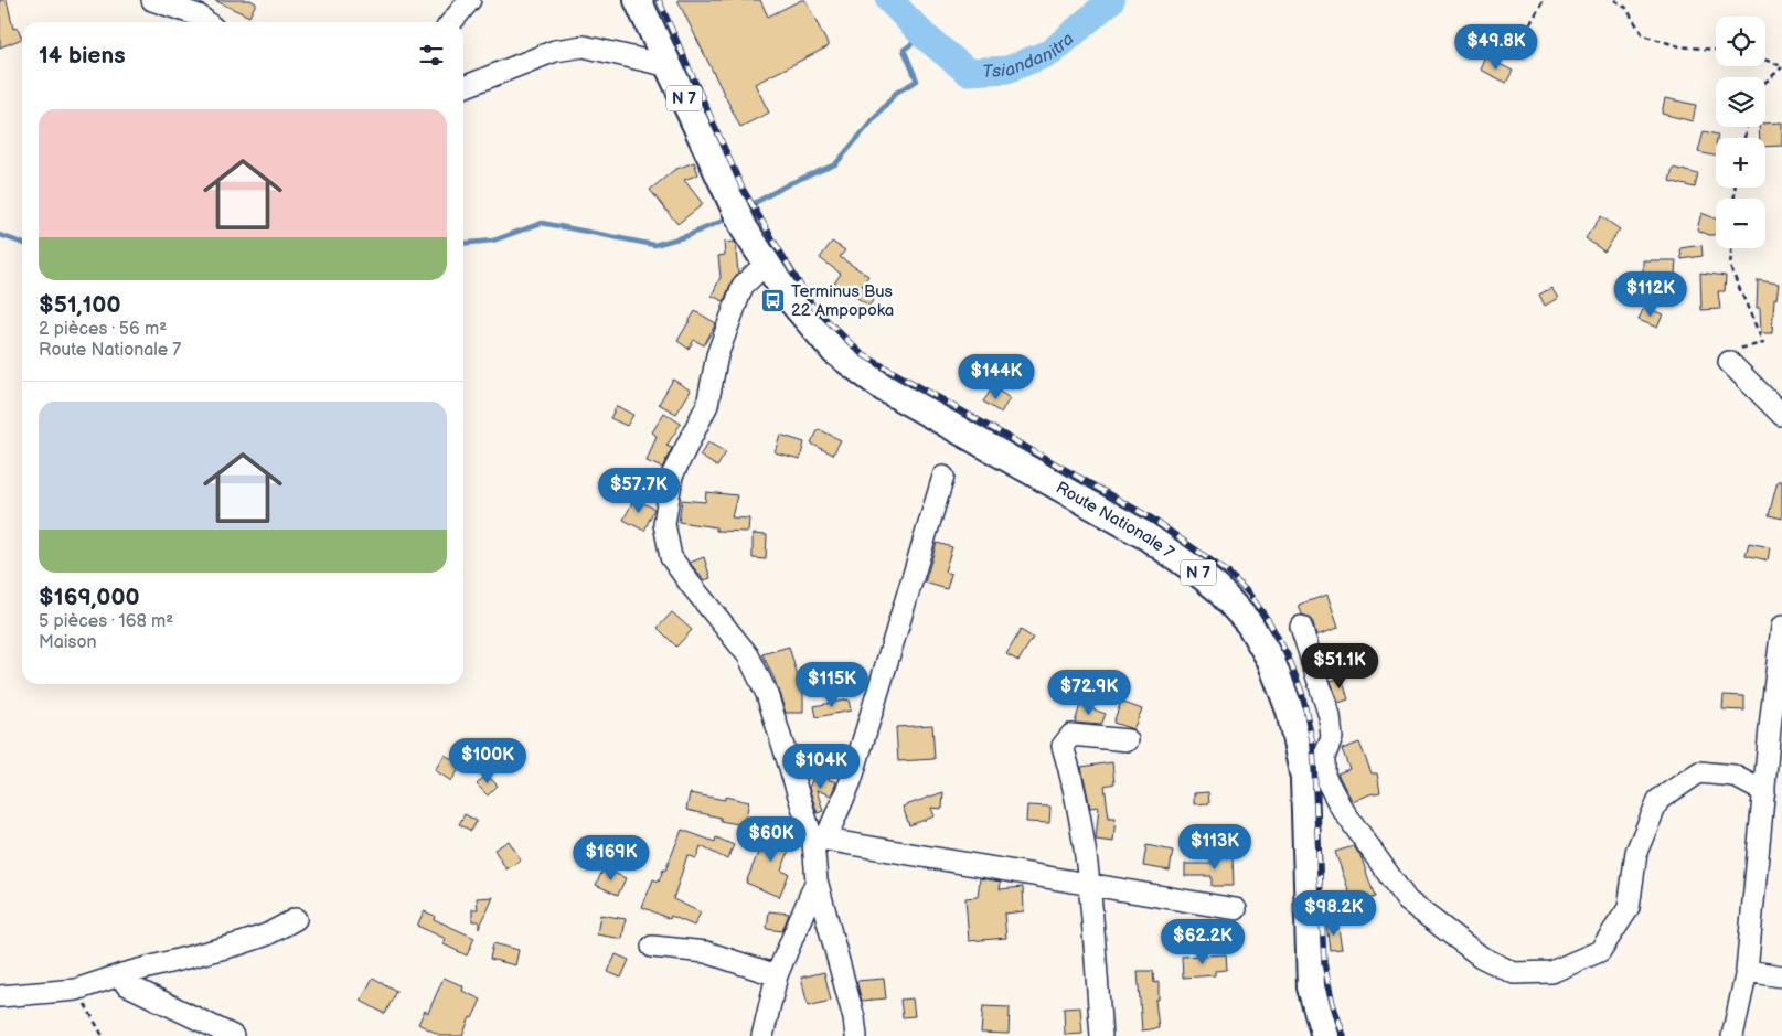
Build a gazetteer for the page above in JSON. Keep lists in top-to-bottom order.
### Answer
{
  "streets": {
    "main road": ["N 7", "Route Nationale 7"]
  },
  "crossings": [
    ["N 7", "Route Nationale 7"]
  ],
  "water": ["Tsiandanitra"],
  "places": {
    "bus stop": ["Terminus Bus 22 Ampopoka"]
  },
  "page": {
    "map_buttons": ["+", "−"],
    "heading": "14 biens",
    "price": [
      "$49.8K",
      "$112K",
      "$144K",
      "$57.7K",
      "$51.1K",
      "$115K",
      "$72.9K",
      "$100K",
      "$104K",
      "$60K",
      "$113K",
      "$169K",
      "$98.2K",
      "$62.2K"
    ],
    "list": [
      {
        "name": "$51,100",
        "note": "2 pièces · 56 m² · Route Nationale 7"
      },
      {
        "name": "$169,000",
        "note": "5 pièces · 168 m² · Maison"
      }
    ]
  }
}
